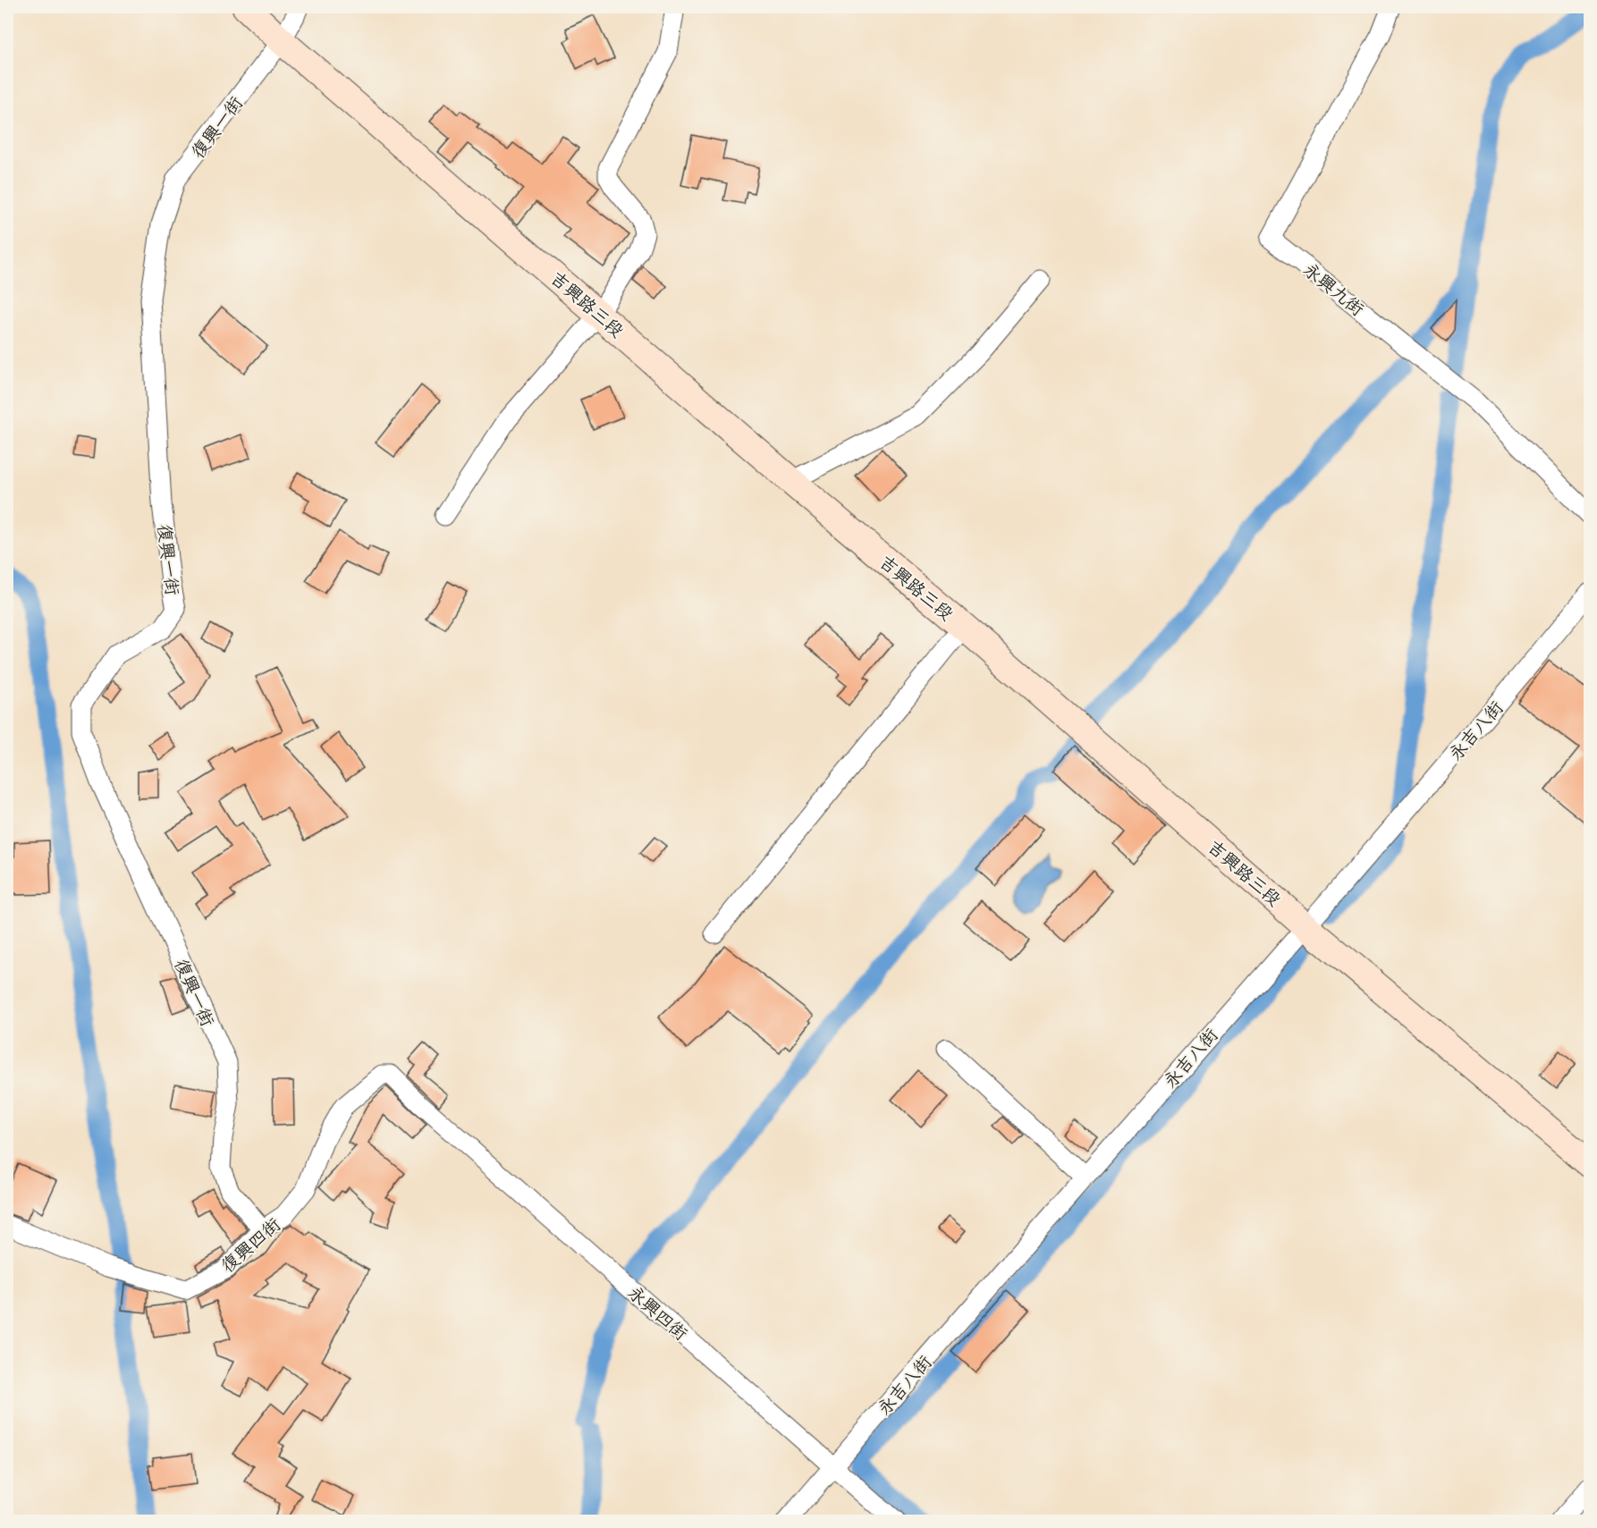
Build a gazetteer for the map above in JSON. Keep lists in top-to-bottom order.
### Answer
{
  "streets": {
    "street": [
      "復興一街",
      "永興九街",
      "吉興路三段",
      "永吉八街",
      "復興四街",
      "永興四街"
    ]
  },
  "crossings": [
    ["復興一街", "吉興路三段"],
    ["復興一街", "復興四街"],
    ["吉興路三段", "永吉八街"],
    ["永吉八街", "永興四街"],
    ["復興四街", "永興四街"]
  ]
}
